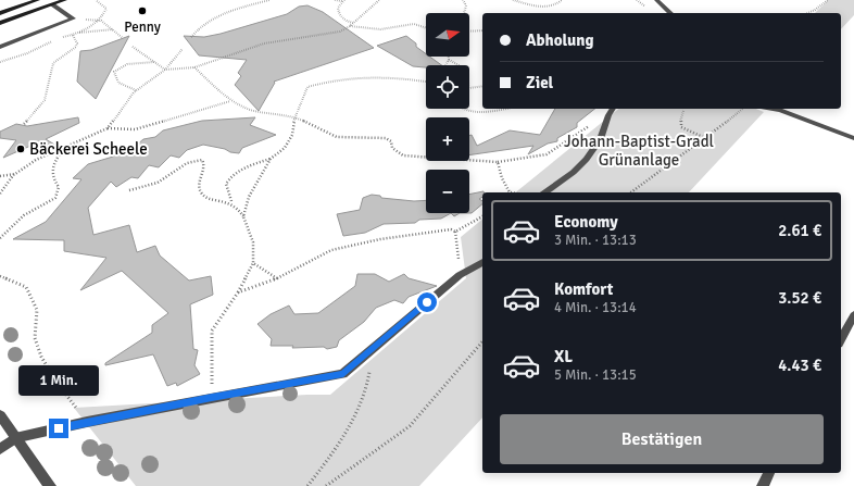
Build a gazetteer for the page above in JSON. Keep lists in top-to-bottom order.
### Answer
{
  "parks": ["Johann-Baptist-Gradl Grünanlage"],
  "places": ["Penny", "Bäckerei Scheele"],
  "north": "right",
  "page": {
    "map_buttons": ["+", "−"],
    "banner": ["Abholung", "Ziel"],
    "list": [
      {
        "name": "Economy",
        "note": "3 Min. · 13:13",
        "value": "2.61 €"
      },
      {
        "name": "Komfort",
        "note": "4 Min. · 13:14",
        "value": "3.52 €"
      },
      {
        "name": "XL",
        "note": "5 Min. · 13:15",
        "value": "4.43 €"
      }
    ],
    "bubble": "1 Min.",
    "buttons": "Bestätigen"
  }
}
